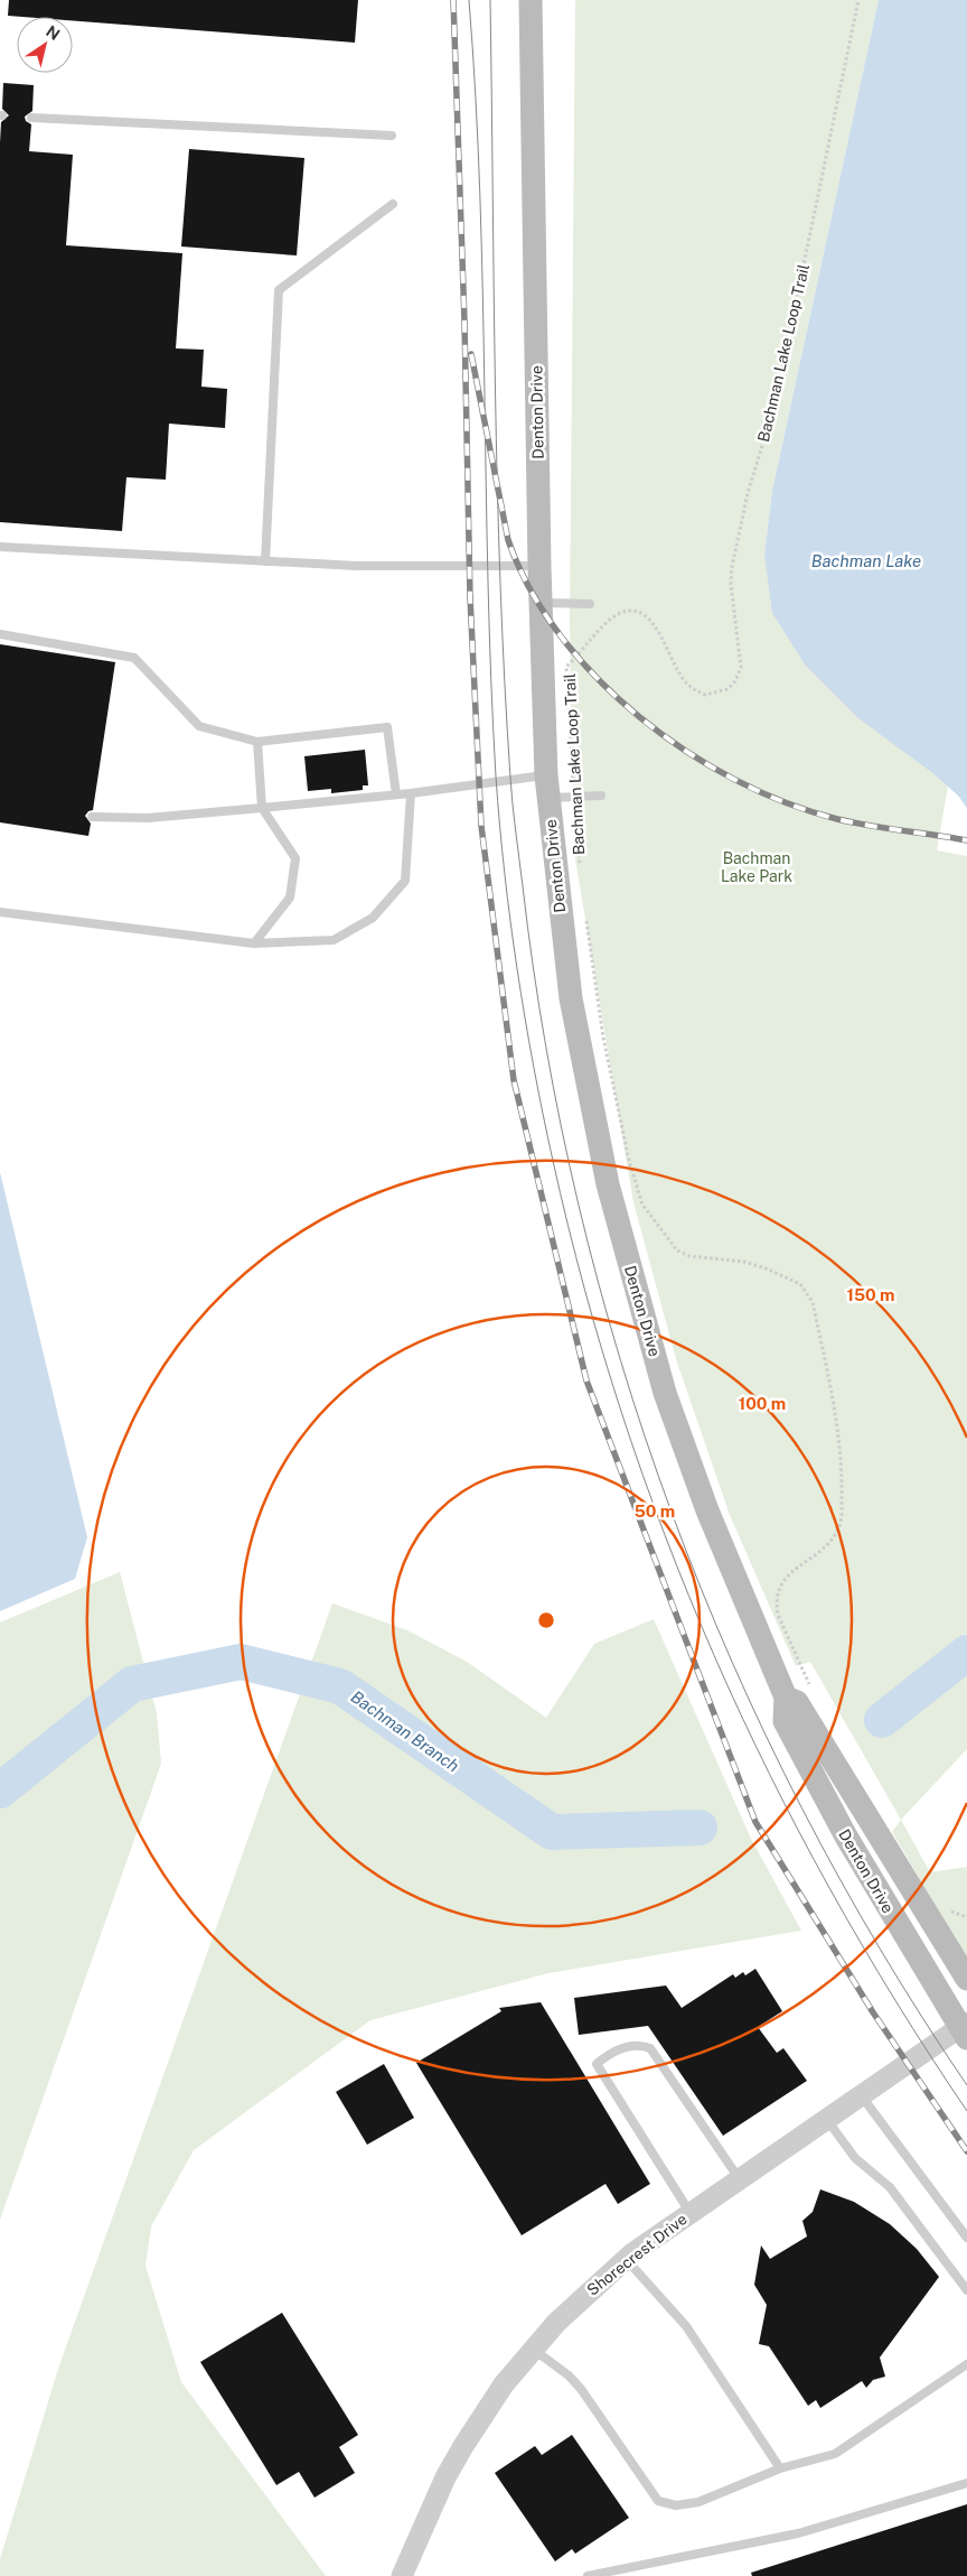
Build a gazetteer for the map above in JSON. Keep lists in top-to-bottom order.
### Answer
{
  "streets": {
    "main road": ["Denton Drive"],
    "street": ["Shorecrest Drive"],
    "path": ["Bachman Lake Loop Trail"]
  },
  "crossings": [
    ["Denton Drive", "Shorecrest Drive"]
  ],
  "water": ["Bachman Lake", "Bachman Branch"],
  "parks": ["Bachman Lake Park"],
  "north": "top right",
  "rings": ["150 m", "100 m", "50 m"]
}
